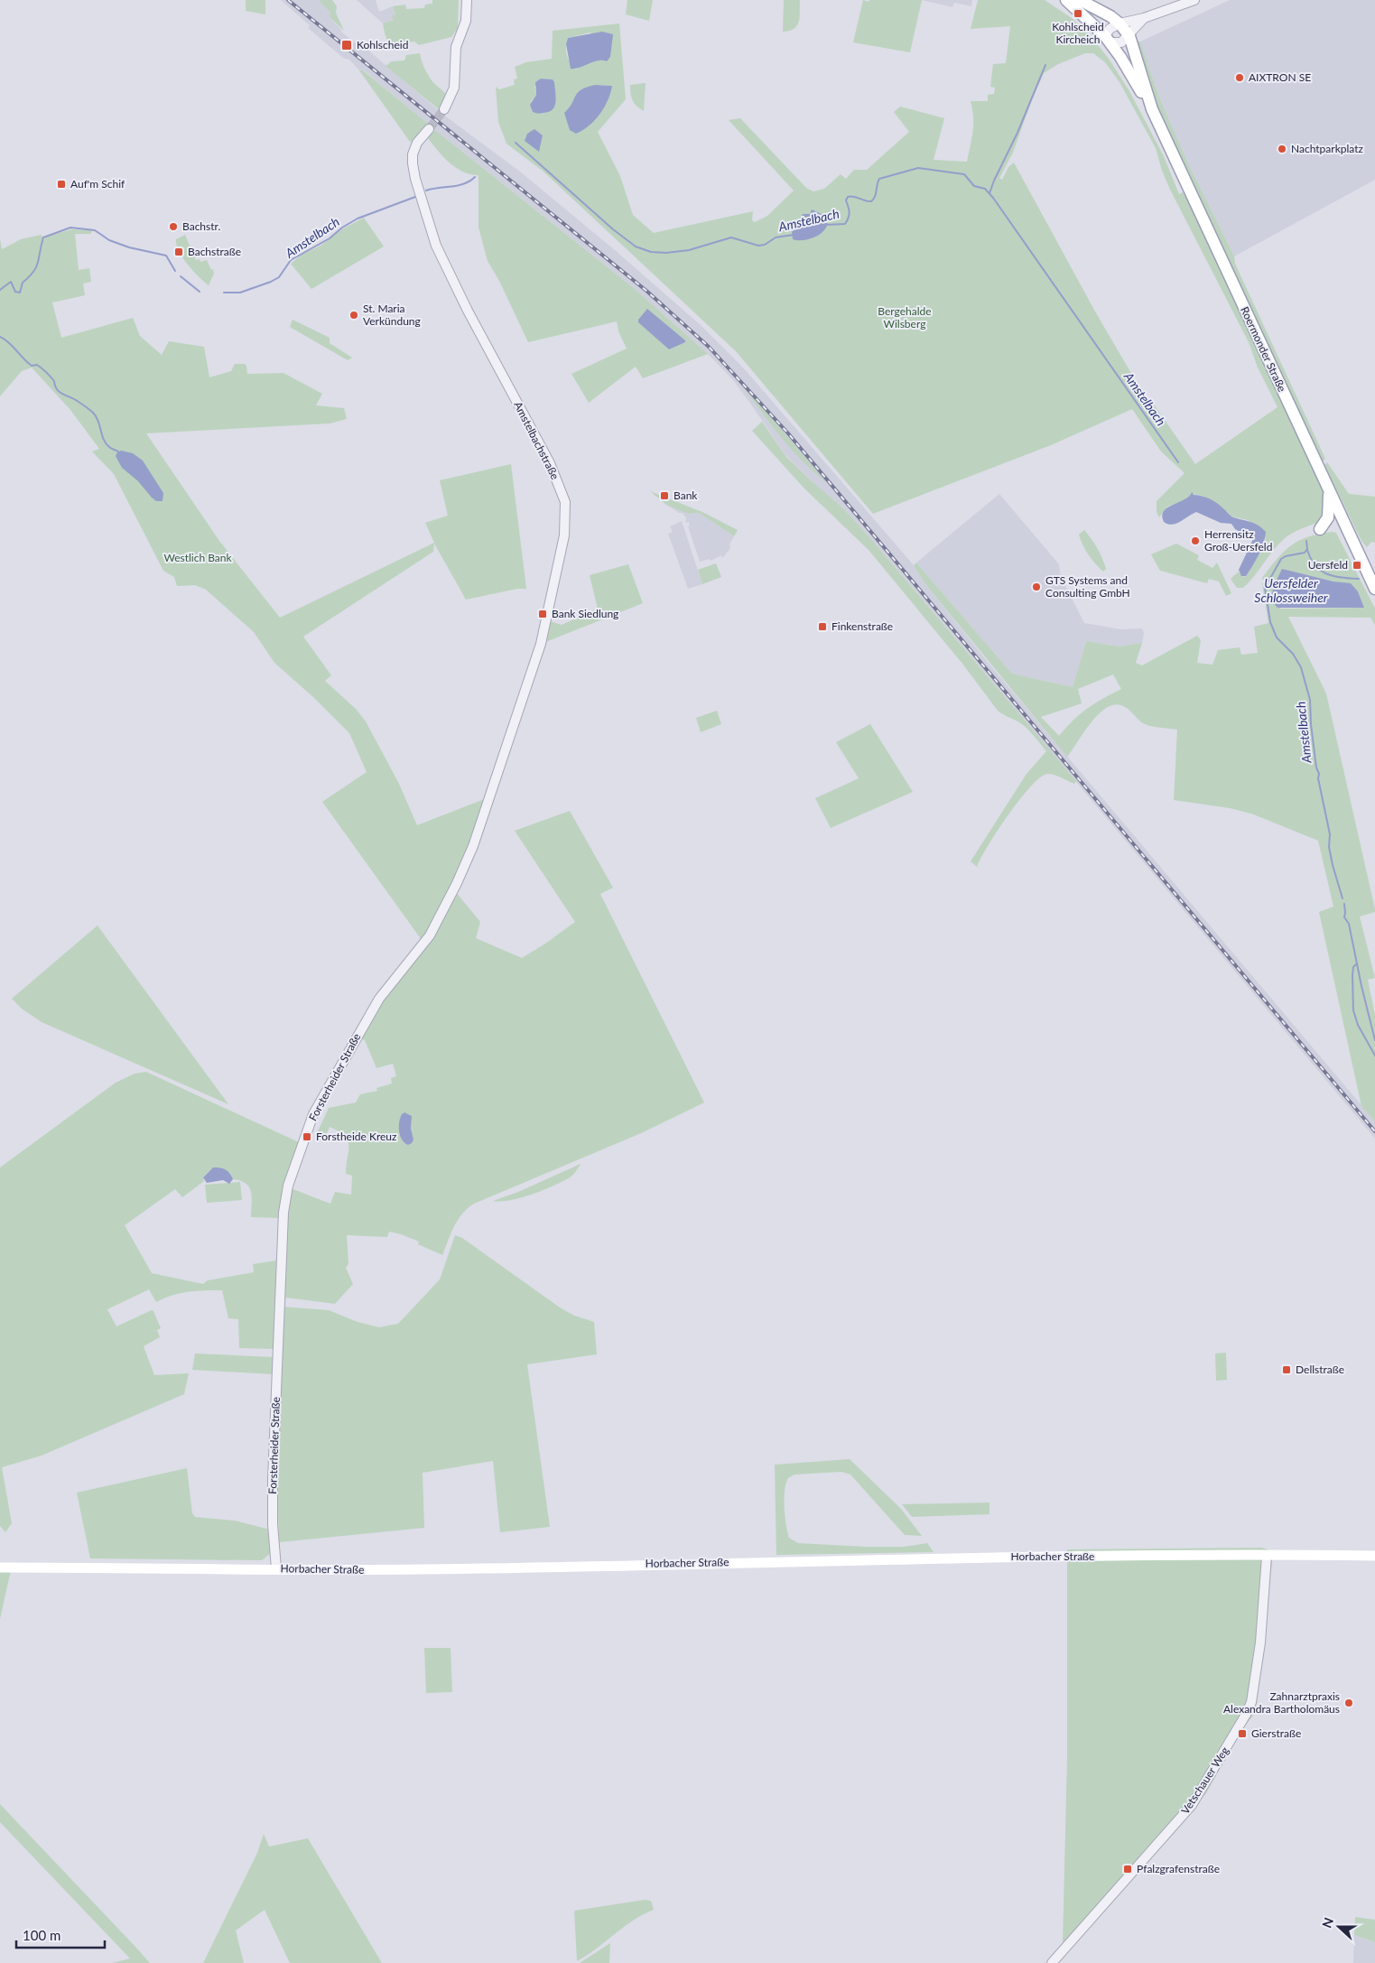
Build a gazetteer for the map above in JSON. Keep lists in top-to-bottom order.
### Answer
{
  "streets": {
    "main road": ["Roermonder Straße", "Horbacher Straße"],
    "street": ["Amstelbachstraße", "Forsterheider Straße", "Vetschauer Weg"]
  },
  "crossings": [
    ["Amstelbachstraße", "Forsterheider Straße"],
    ["Forsterheider Straße", "Horbacher Straße"],
    ["Horbacher Straße", "Vetschauer Weg"]
  ],
  "water": ["Amstelbach", "Uersfelder Schlossweiher"],
  "parks": ["Bergehalde Wilsberg", "Westlich Bank"],
  "places": {
    "transit": [
      "Kohlscheid Kircheich",
      "Kohlscheid",
      "Auf'm Schif",
      "Bachstraße",
      "Bank",
      "Uersfeld",
      "Bank Siedlung",
      "Finkenstraße",
      "Forstheide Kreuz",
      "Dellstraße",
      "Gierstraße",
      "Pfalzgrafenstraße"
    ],
    "other": [
      "AIXTRON SE",
      "Nachtparkplatz",
      "Bachstr.",
      "St. Maria Verkündung",
      "Herrensitz Groß-Uersfeld",
      "GTS Systems and Consulting GmbH",
      "Zahnarztpraxis Alexandra Bartholomäus"
    ]
  },
  "scale_bar": "100 m",
  "north": "left"
}
